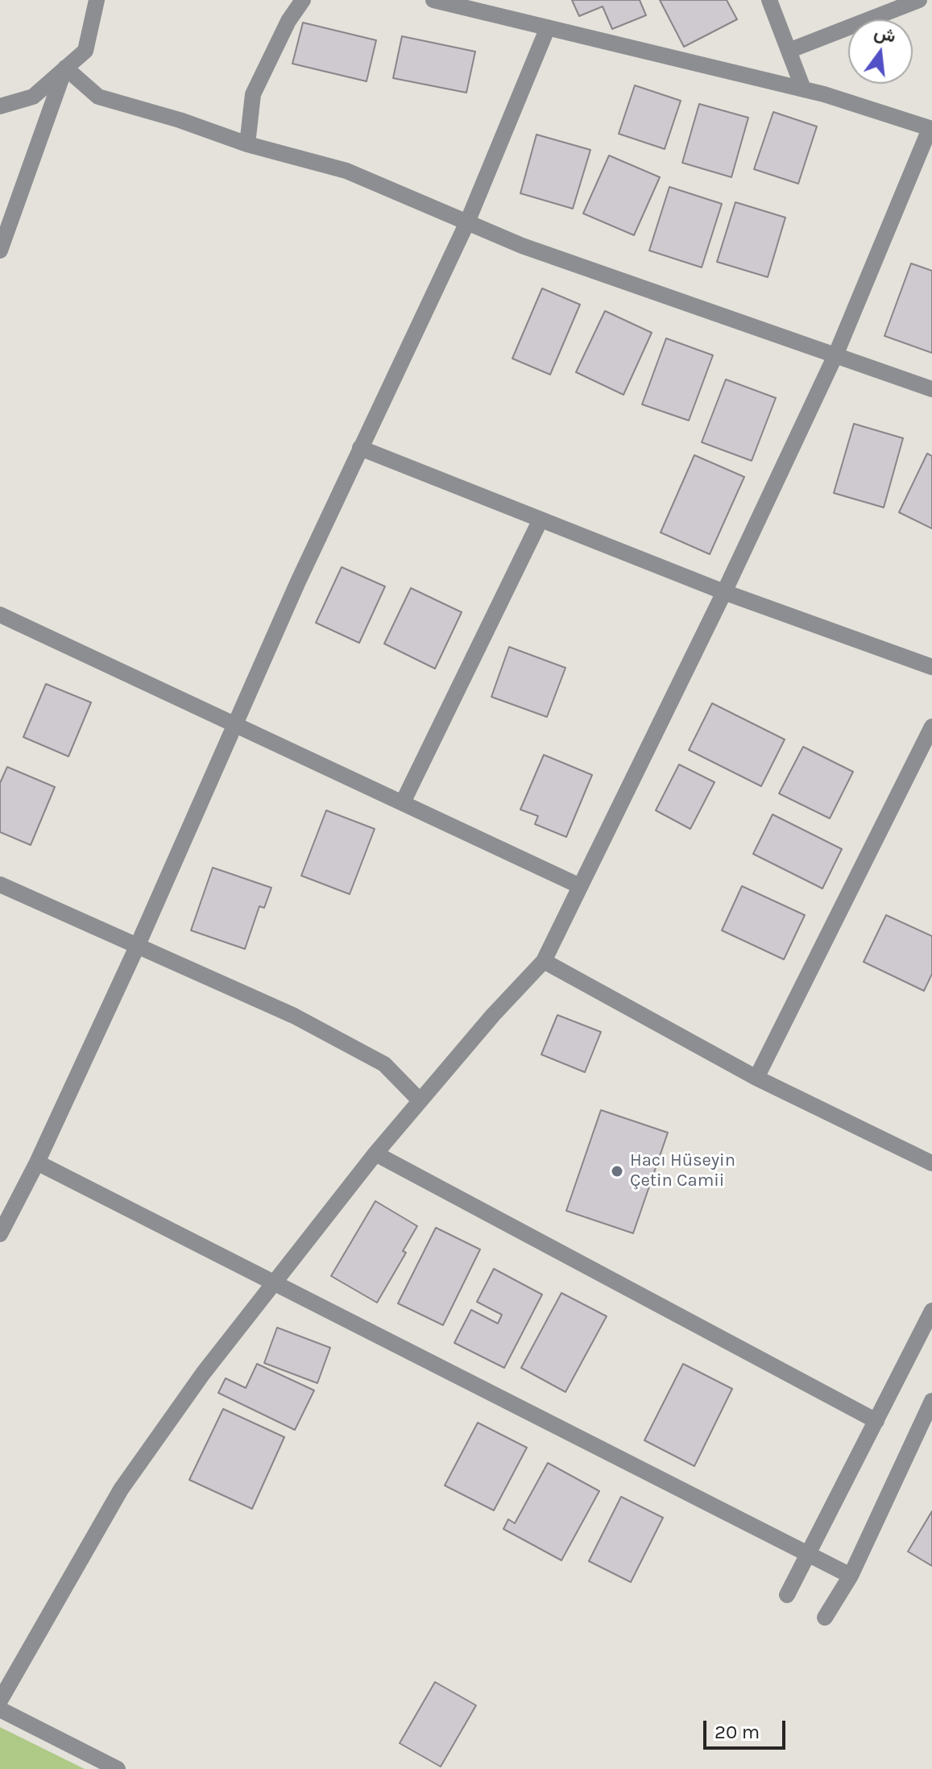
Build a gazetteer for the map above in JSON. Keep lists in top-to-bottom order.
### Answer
{
  "places": ["Hacı Hüseyin Çetin Camii"],
  "scale_bar": "20 m",
  "north": "top"
}
